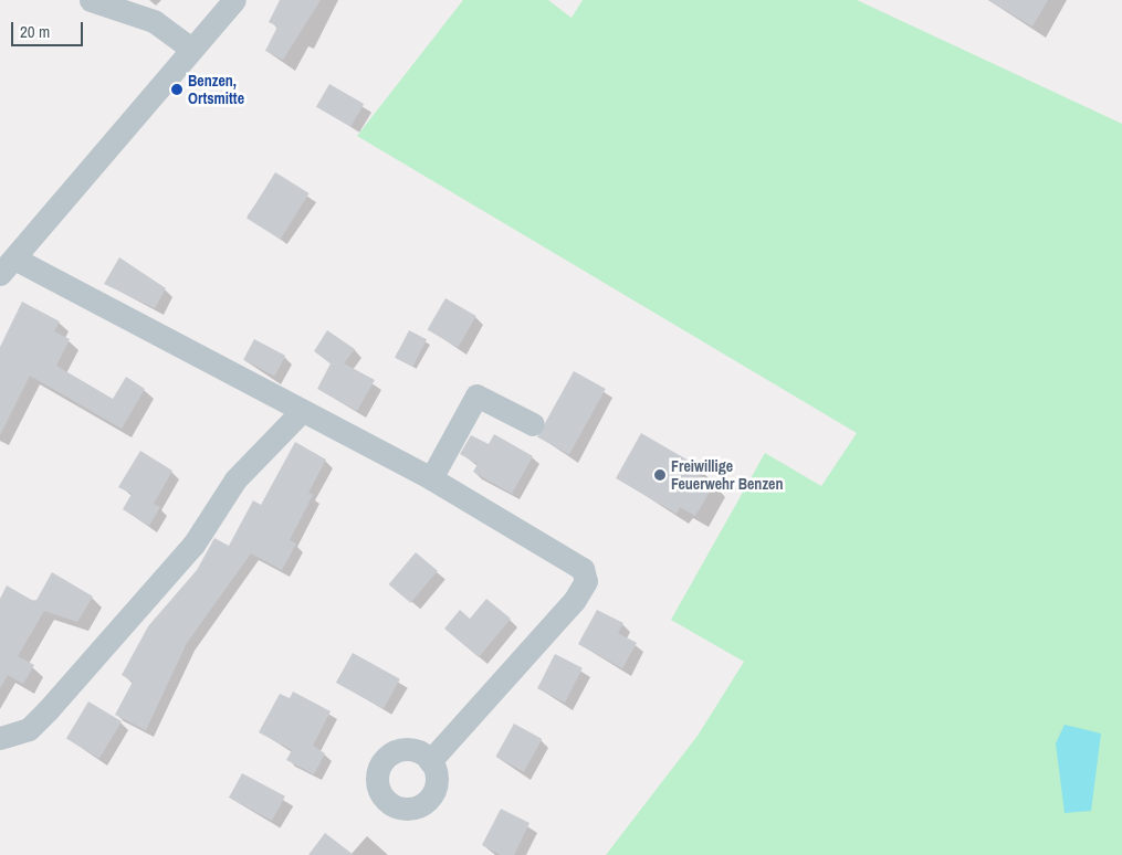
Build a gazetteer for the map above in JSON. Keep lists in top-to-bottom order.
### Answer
{
  "places": ["Benzen, Ortsmitte", "Freiwillige Feuerwehr Benzen"],
  "scale_bar": "20 m"
}
